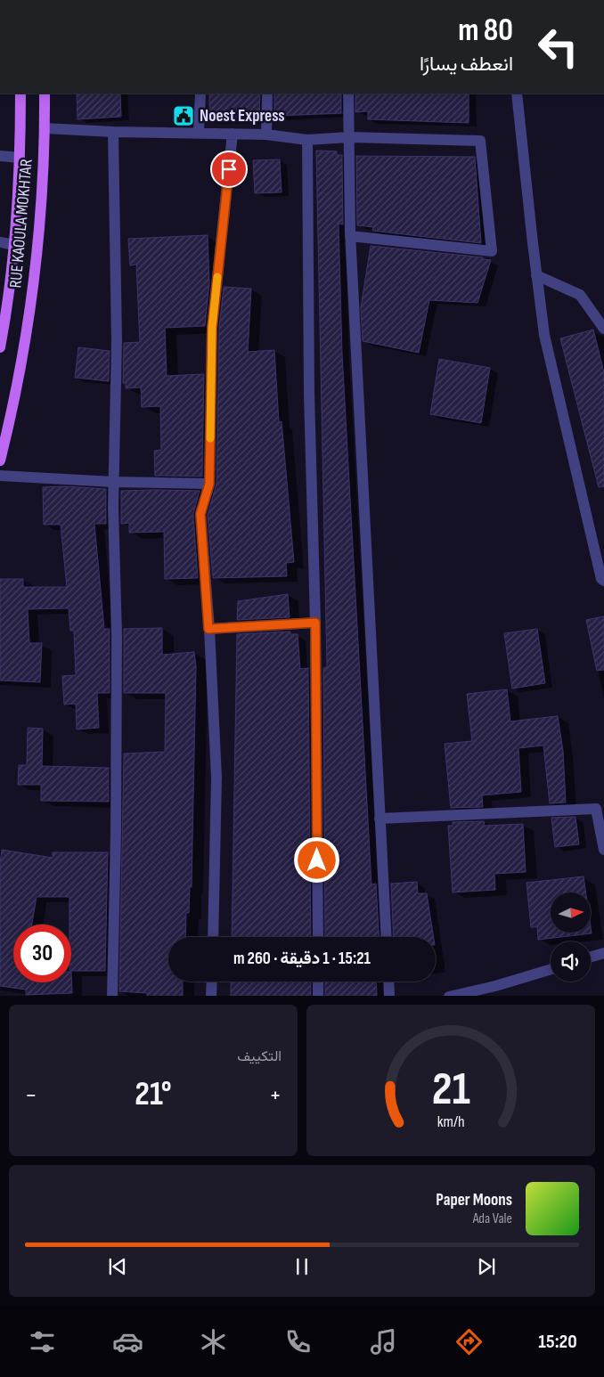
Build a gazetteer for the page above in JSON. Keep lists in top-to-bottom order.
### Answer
{
  "streets": {
    "main road": ["RUE KAOULA MOKHTAR"]
  },
  "places": {
    "public building": ["Noest Express"]
  },
  "north": "right",
  "page": {
    "turn": ["80 m", "انعطف يسارًا"],
    "limit": "30",
    "trip": "15:21 · 1 دقيقة · 260 m",
    "tile": "التكييف",
    "heat": ["−", "21°", "+"],
    "song": ["Paper Moons", "Ada Vale"],
    "tabs": "15:20",
    "gauge": ["21", "km/h"]
  }
}
